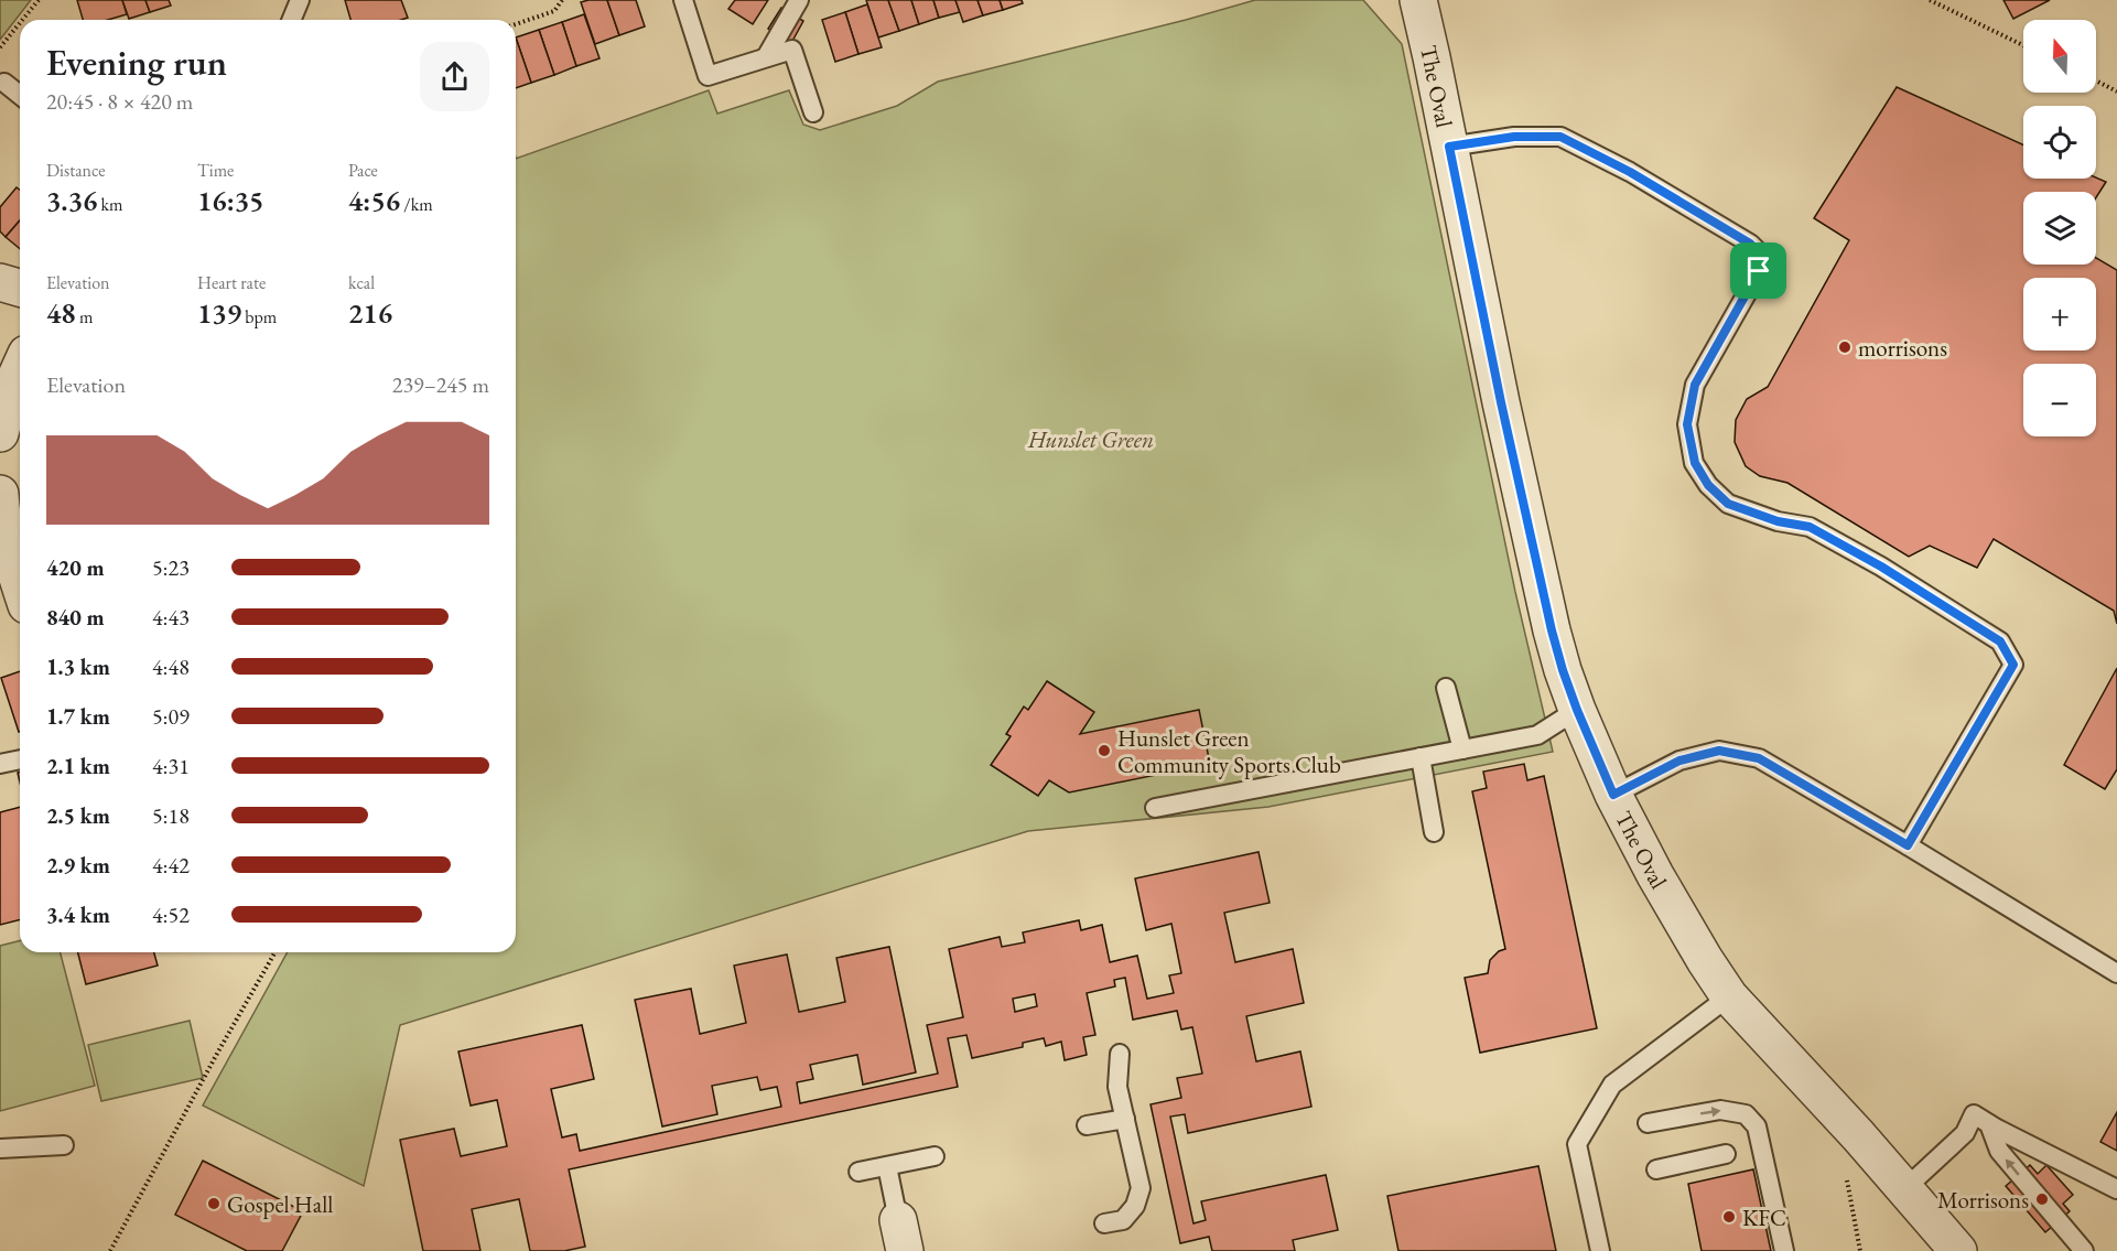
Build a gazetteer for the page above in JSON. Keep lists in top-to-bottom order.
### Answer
{
  "streets": {
    "street": ["The Oval"]
  },
  "parks": ["Hunslet Green"],
  "places": [
    "morrisons",
    "Hunslet Green Community Sports Club",
    "Morrisons",
    "Gospel Hall",
    "KFC"
  ],
  "north": "top",
  "page": {
    "map_buttons": ["+", "−"],
    "heading": ["Evening run", "20:45 · 8 × 420 m"],
    "stats": [
      ["Distance", "3.36 km"],
      ["Time", "16:35"],
      ["Pace", "4:56 /km"],
      ["Elevation", "48 m"],
      ["Heart rate", "139 bpm"],
      ["kcal", "216"]
    ],
    "chart": ["Elevation", "239–245 m"],
    "list": [
      {
        "name": "420 m",
        "note": "5:23"
      },
      {
        "name": "840 m",
        "note": "4:43"
      },
      {
        "name": "1.3 km",
        "note": "4:48"
      },
      {
        "name": "1.7 km",
        "note": "5:09"
      },
      {
        "name": "2.1 km",
        "note": "4:31"
      },
      {
        "name": "2.5 km",
        "note": "5:18"
      },
      {
        "name": "2.9 km",
        "note": "4:42"
      },
      {
        "name": "3.4 km",
        "note": "4:52"
      }
    ]
  }
}
